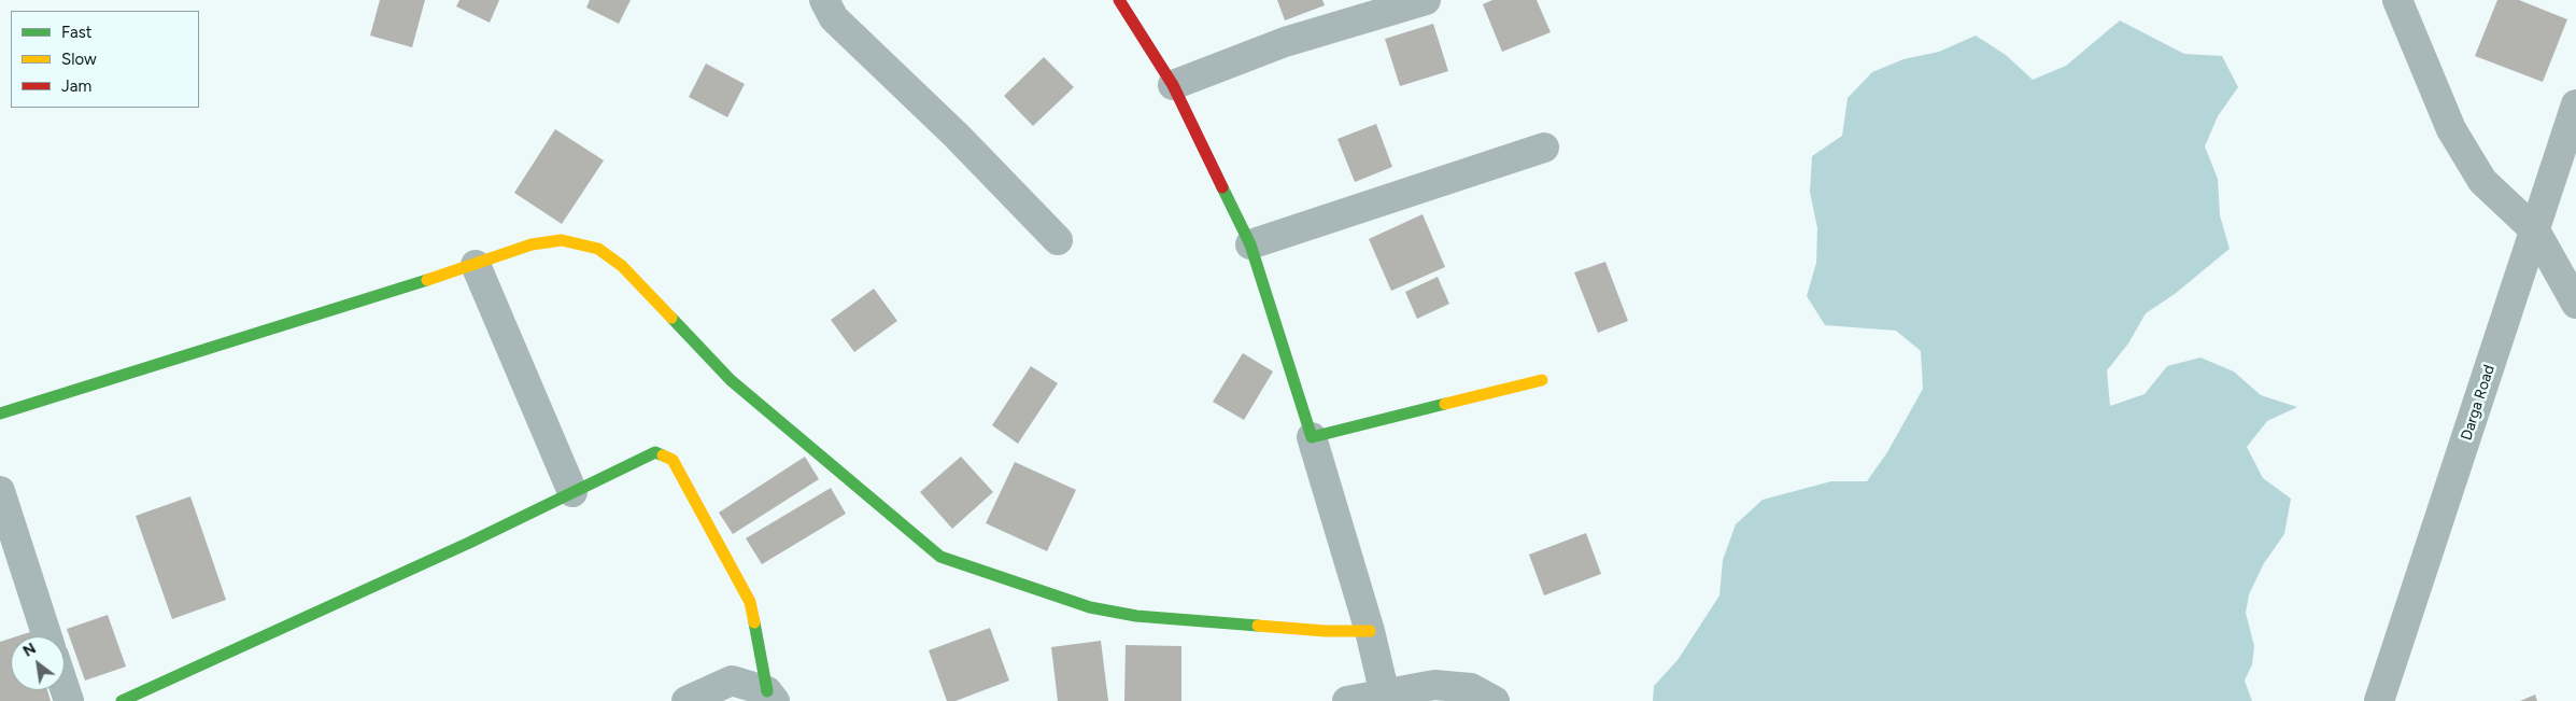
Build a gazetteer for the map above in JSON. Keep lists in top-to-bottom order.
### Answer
{
  "streets": {
    "street": ["Darga Road"]
  },
  "legend": ["Fast", "Slow", "Jam"],
  "north": "top left"
}
